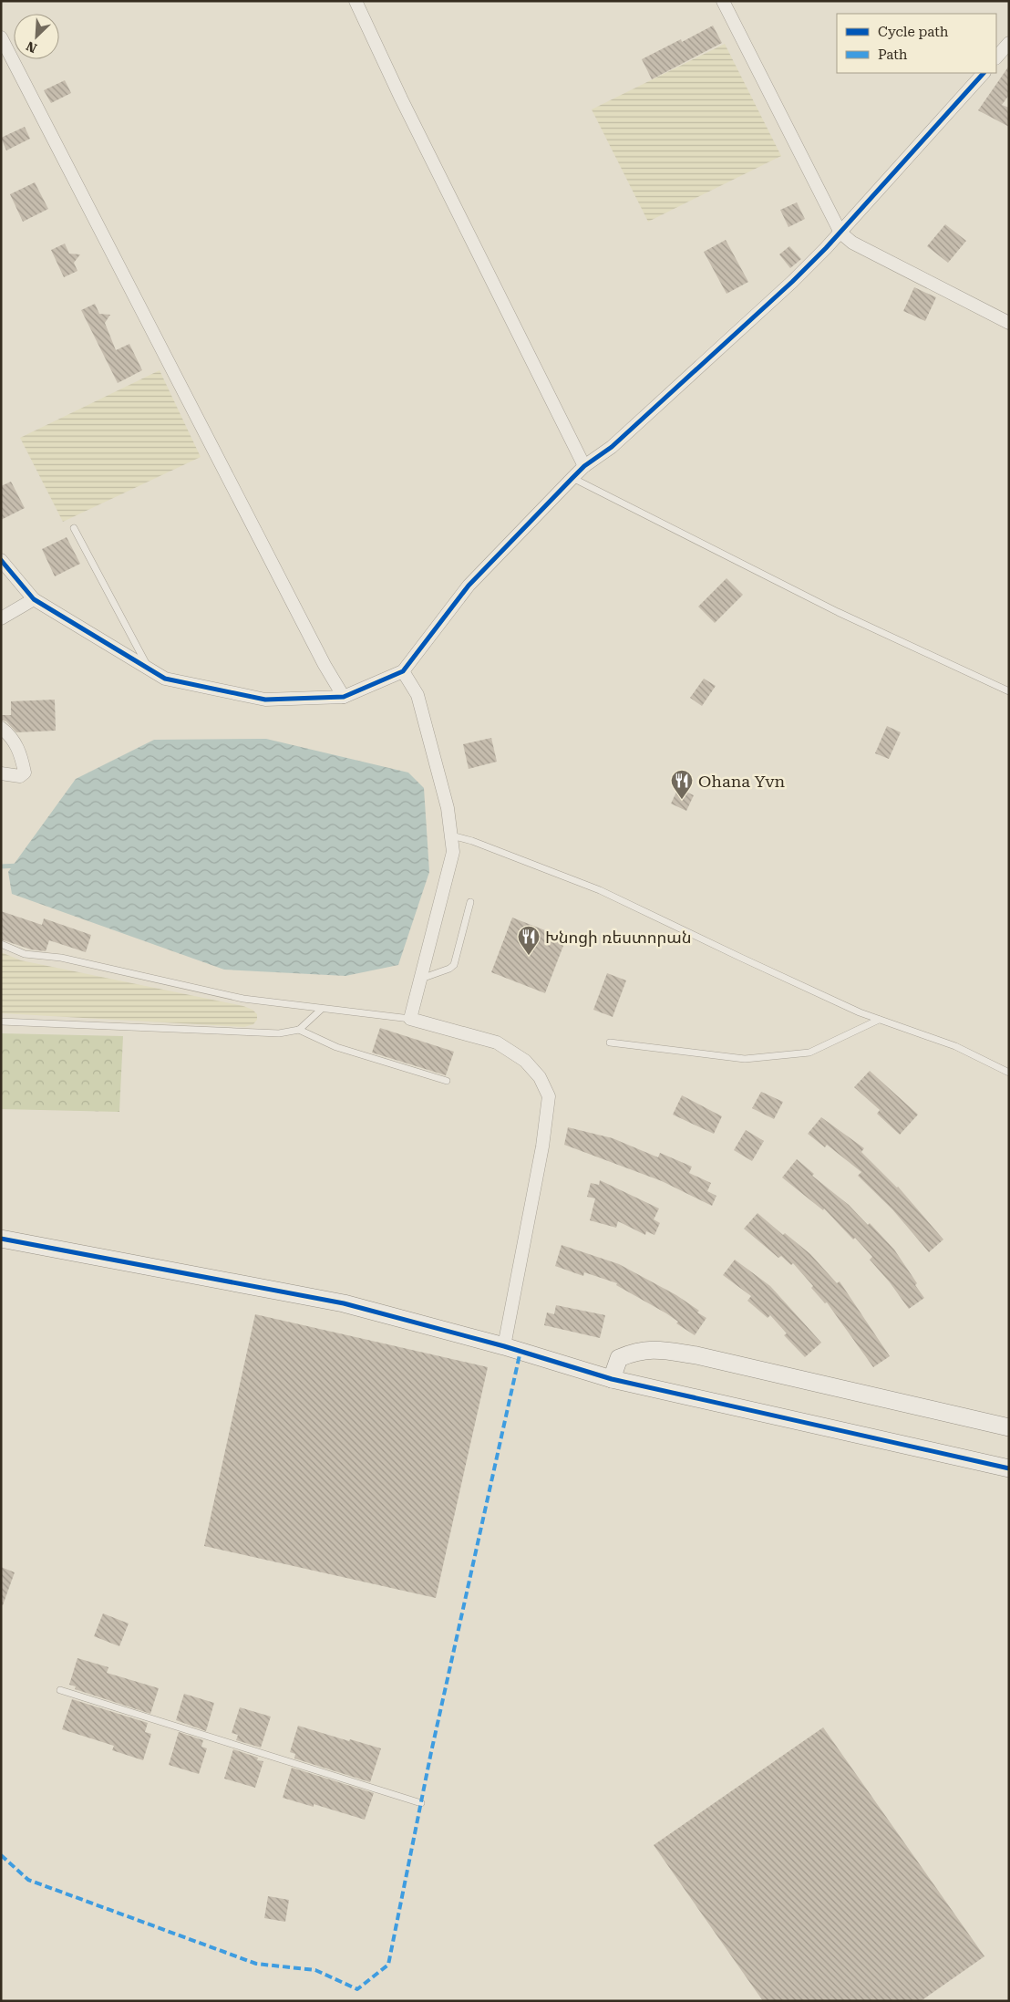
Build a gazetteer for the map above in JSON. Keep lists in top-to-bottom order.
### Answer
{
  "places": {
    "restaurant": ["Ohana Yvn", "Խնոցի ռեստորան"]
  },
  "legend": ["Cycle path", "Path"],
  "north": "bottom left"
}
